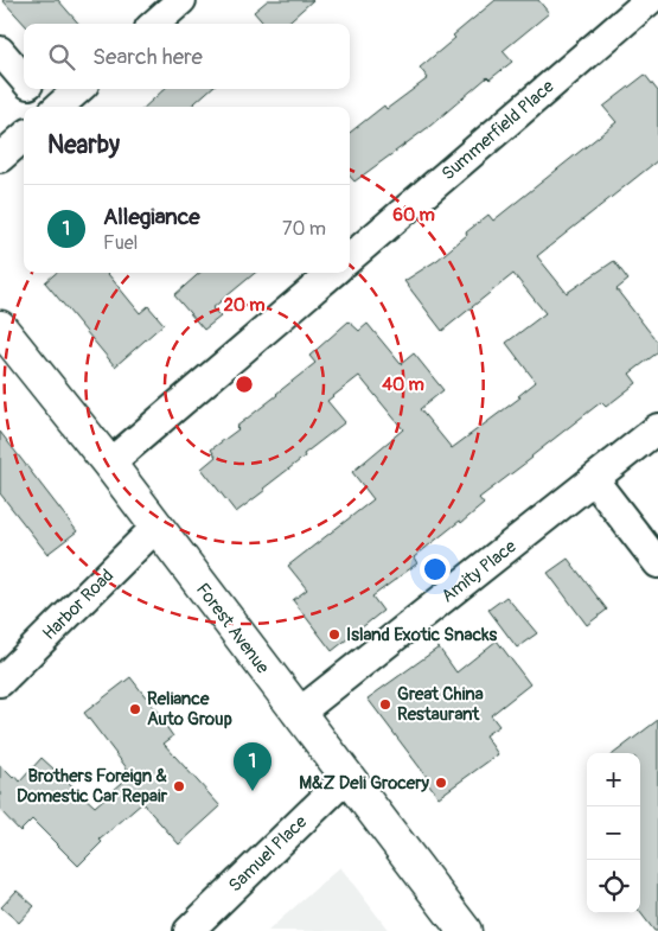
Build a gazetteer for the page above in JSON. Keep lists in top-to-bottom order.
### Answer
{
  "streets": {
    "main road": ["Forest Avenue"],
    "street": [
      "Summerfield Place",
      "Amity Place",
      "Harbor Road",
      "Samuel Place"
    ]
  },
  "crossings": [
    ["Amity Place", "Forest Avenue"],
    ["Harbor Road", "Forest Avenue"],
    ["Forest Avenue", "Samuel Place"]
  ],
  "places": [
    "Island Exotic Snacks",
    "Great China Restaurant",
    "Reliance Auto Group",
    "M&Z Deli Grocery",
    "Brothers Foreign & Domestic Car Repair"
  ],
  "page": {
    "search": "Search here",
    "heading": "Nearby",
    "list": [
      {
        "mark": "1",
        "name": "Allegiance",
        "note": "Fuel",
        "value": "70 m"
      }
    ],
    "pins": "1",
    "map_buttons": ["+", "−"]
  },
  "rings": ["60 m", "20 m", "40 m"]
}
